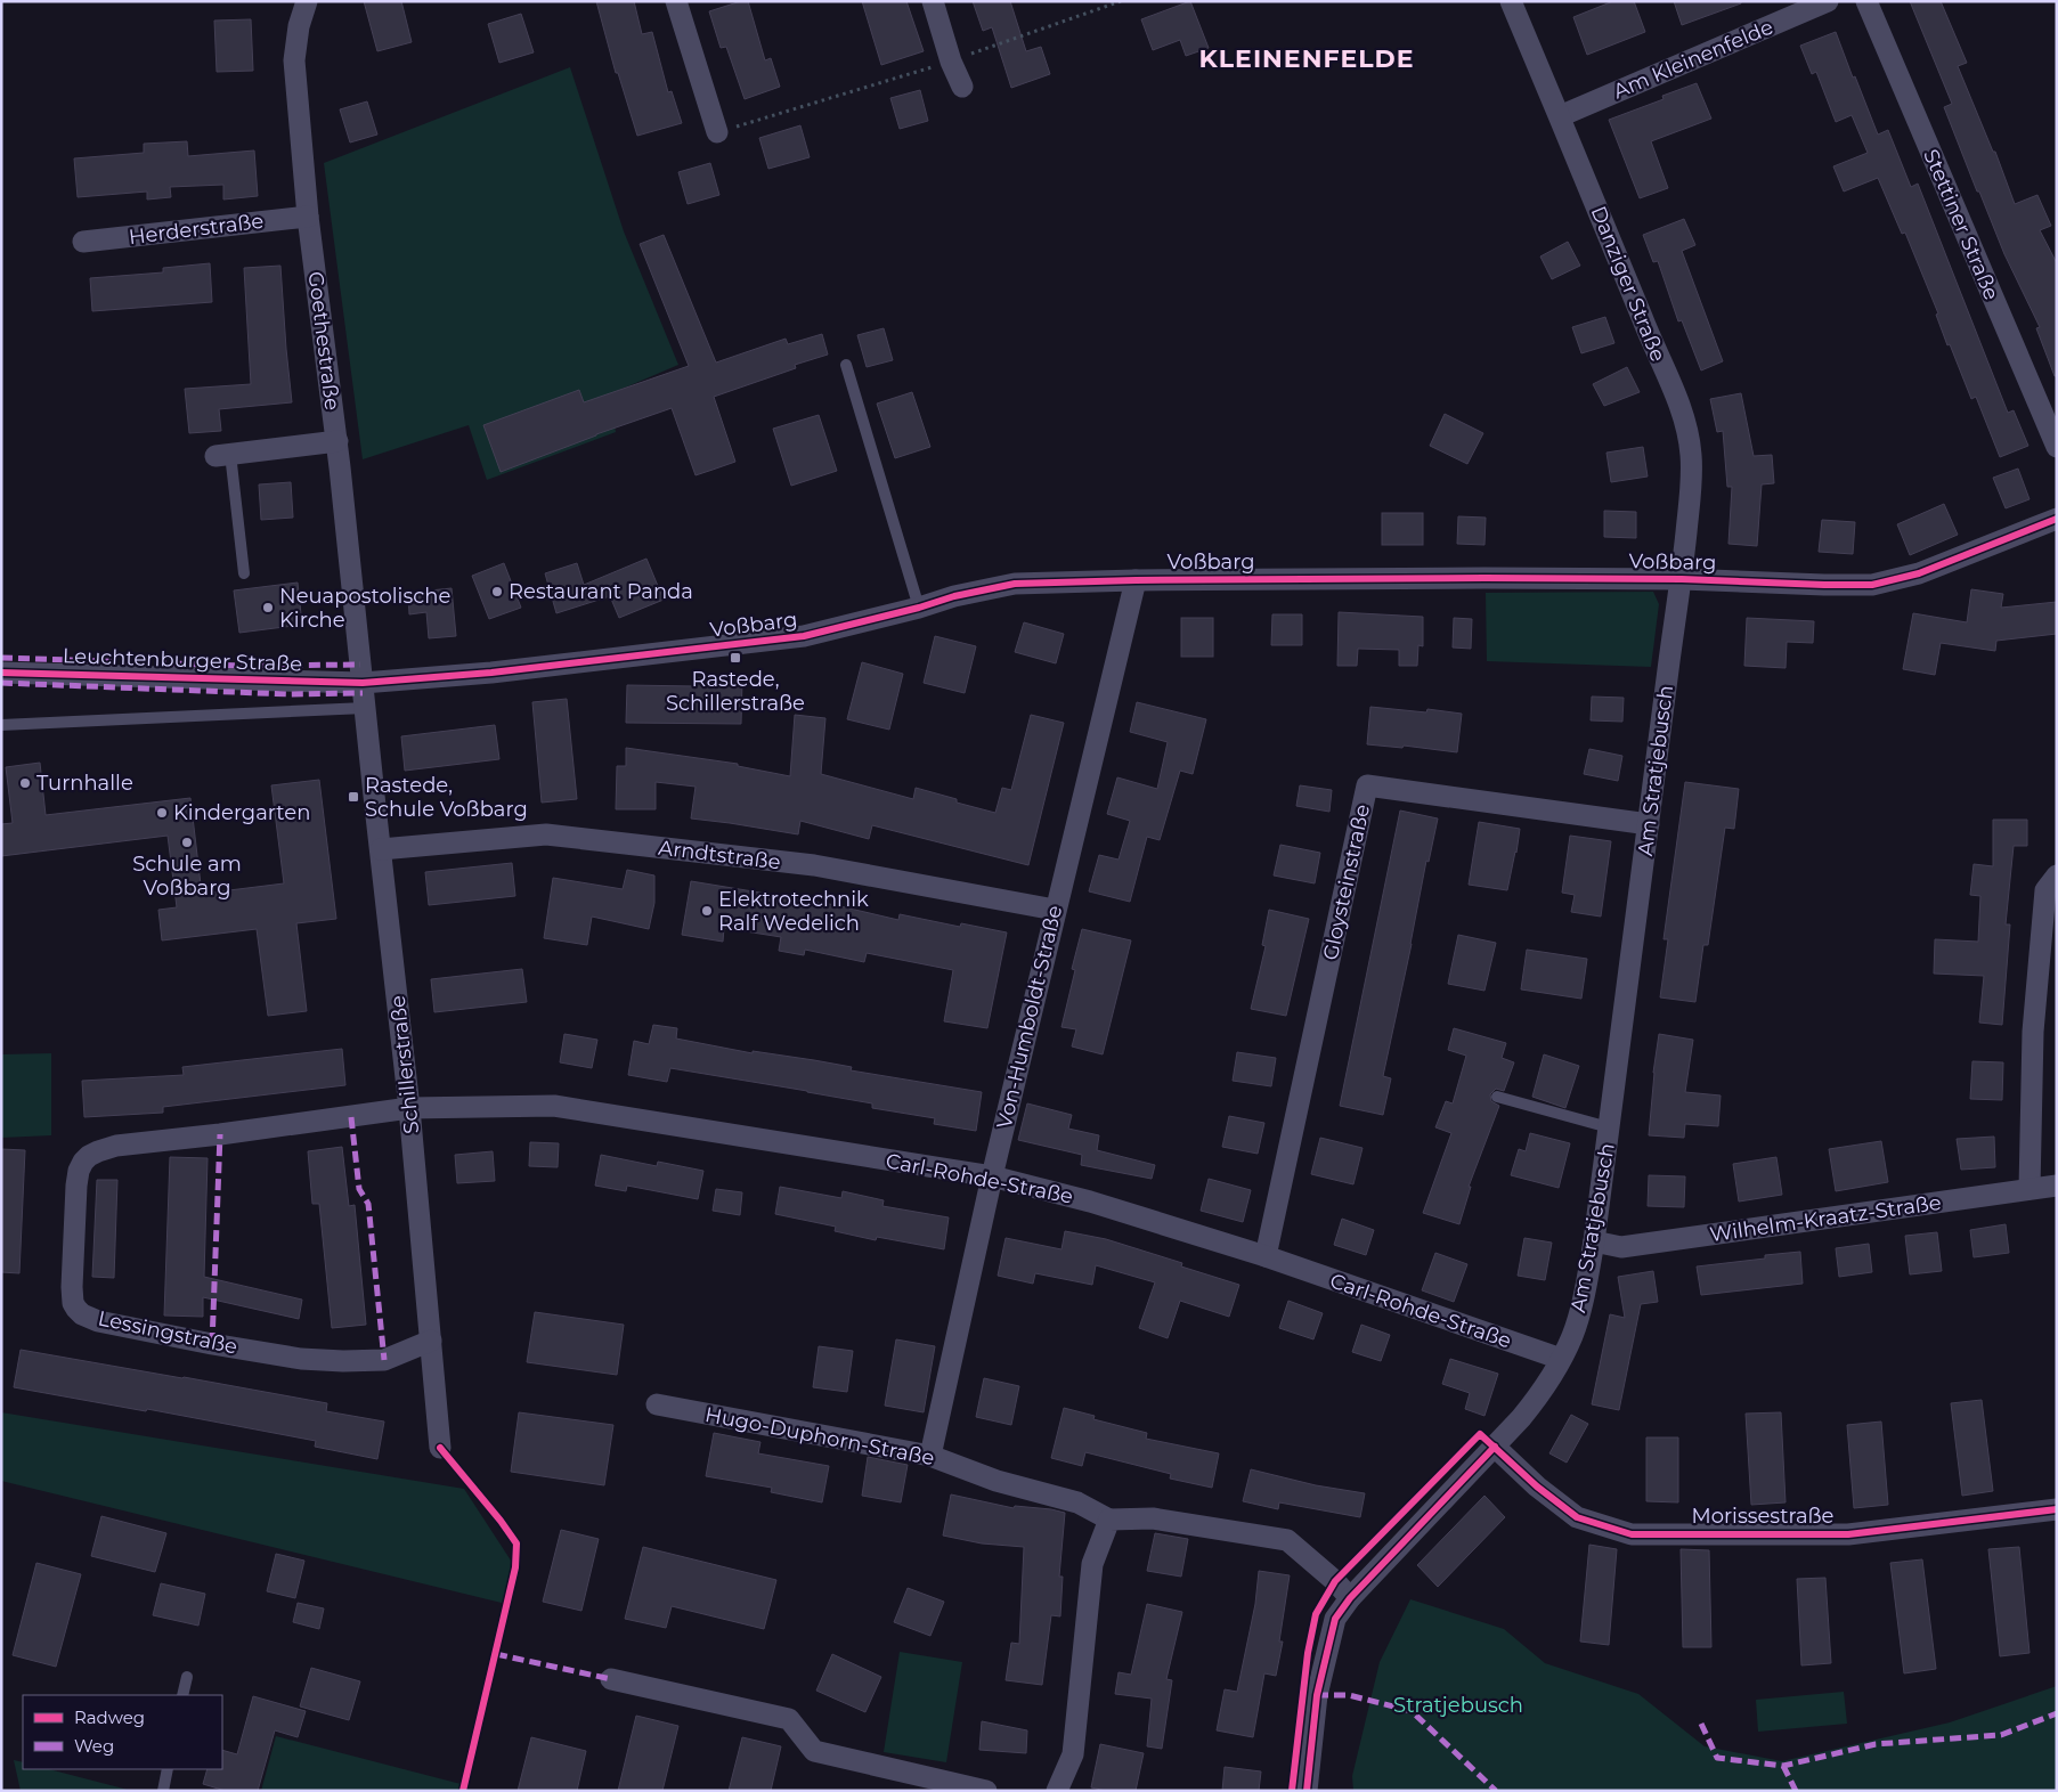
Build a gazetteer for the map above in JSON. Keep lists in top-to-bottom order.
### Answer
{
  "streets": {
    "street": [
      "Am Kleinenfelde",
      "Stettiner Straße",
      "Herderstraße",
      "Danziger Straße",
      "Goethestraße",
      "Voßbarg",
      "Leuchtenburger Straße",
      "Am Stratjebusch",
      "Arndtstraße",
      "Gloysteinstraße",
      "Von-Humboldt-Straße",
      "Schillerstraße",
      "Carl-Rohde-Straße",
      "Wilhelm-Kraatz-Straße",
      "Lessingstraße",
      "Hugo-Duphorn-Straße",
      "Morissestraße"
    ]
  },
  "crossings": [
    ["Am Kleinenfelde", "Danziger Straße"],
    ["Herderstraße", "Goethestraße"],
    ["Danziger Straße", "Voßbarg"],
    ["Danziger Straße", "Am Stratjebusch"],
    ["Goethestraße", "Voßbarg"],
    ["Goethestraße", "Leuchtenburger Straße"],
    ["Goethestraße", "Schillerstraße"],
    ["Voßbarg", "Leuchtenburger Straße"],
    ["Voßbarg", "Am Stratjebusch"],
    ["Voßbarg", "Von-Humboldt-Straße"],
    ["Voßbarg", "Schillerstraße"],
    ["Leuchtenburger Straße", "Schillerstraße"],
    ["Am Stratjebusch", "Gloysteinstraße"],
    ["Am Stratjebusch", "Carl-Rohde-Straße"],
    ["Am Stratjebusch", "Wilhelm-Kraatz-Straße"],
    ["Am Stratjebusch", "Morissestraße"],
    ["Arndtstraße", "Von-Humboldt-Straße"],
    ["Arndtstraße", "Schillerstraße"],
    ["Gloysteinstraße", "Carl-Rohde-Straße"],
    ["Von-Humboldt-Straße", "Carl-Rohde-Straße"],
    ["Von-Humboldt-Straße", "Hugo-Duphorn-Straße"],
    ["Schillerstraße", "Carl-Rohde-Straße"],
    ["Schillerstraße", "Lessingstraße"],
    ["Carl-Rohde-Straße", "Lessingstraße"]
  ],
  "districts": ["KLEINENFELDE"],
  "parks": ["Stratjebusch"],
  "places": {
    "other": [
      "Restaurant Panda",
      "Neuapostolische Kirche",
      "Turnhalle",
      "Kindergarten",
      "Schule am Voßbarg",
      "Elektrotechnik Ralf Wedelich"
    ],
    "transit": ["Rastede, Schillerstraße", "Rastede, Schule Voßbarg"]
  },
  "legend": ["Radweg", "Weg"]
}
